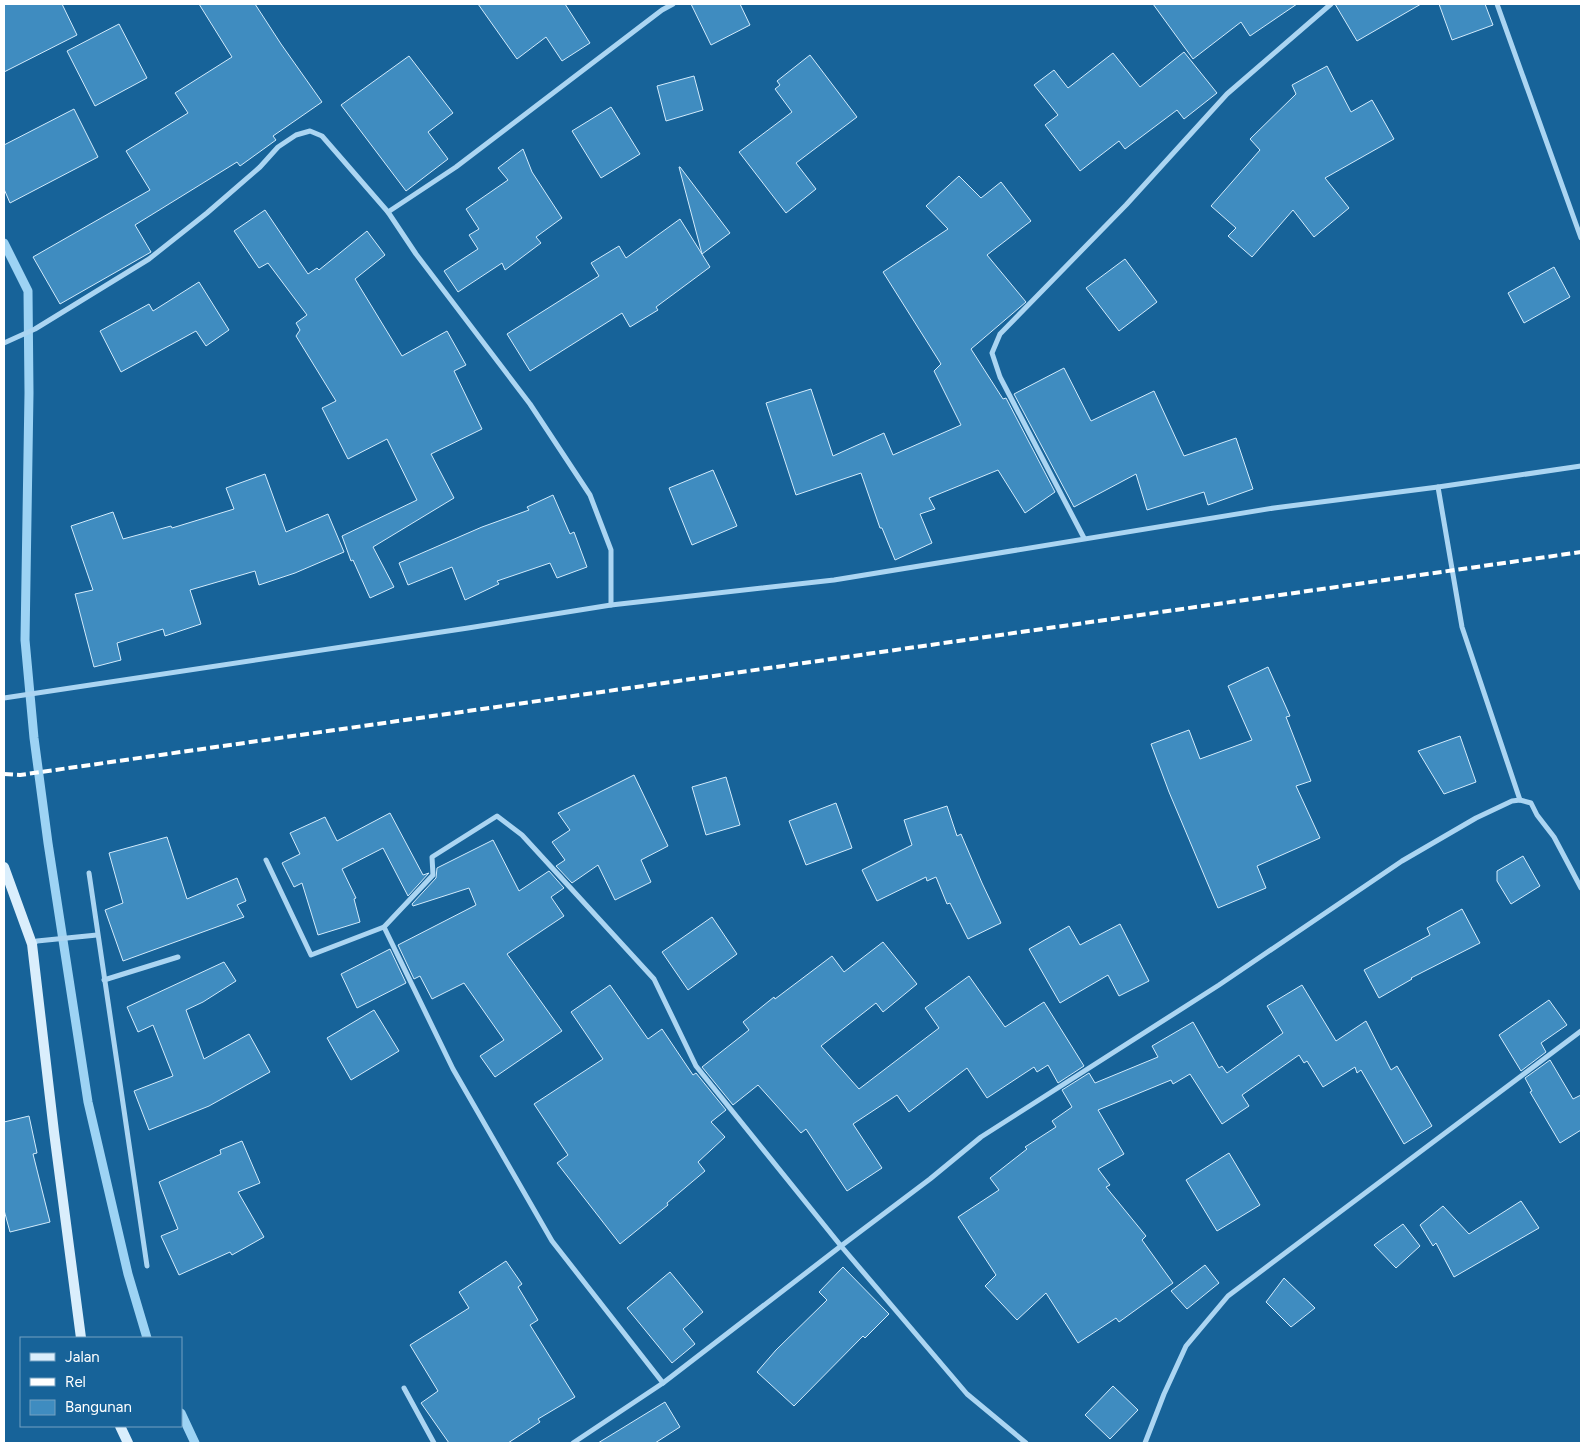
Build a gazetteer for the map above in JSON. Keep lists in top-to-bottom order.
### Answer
{
  "legend": ["Jalan", "Rel", "Bangunan"]
}
